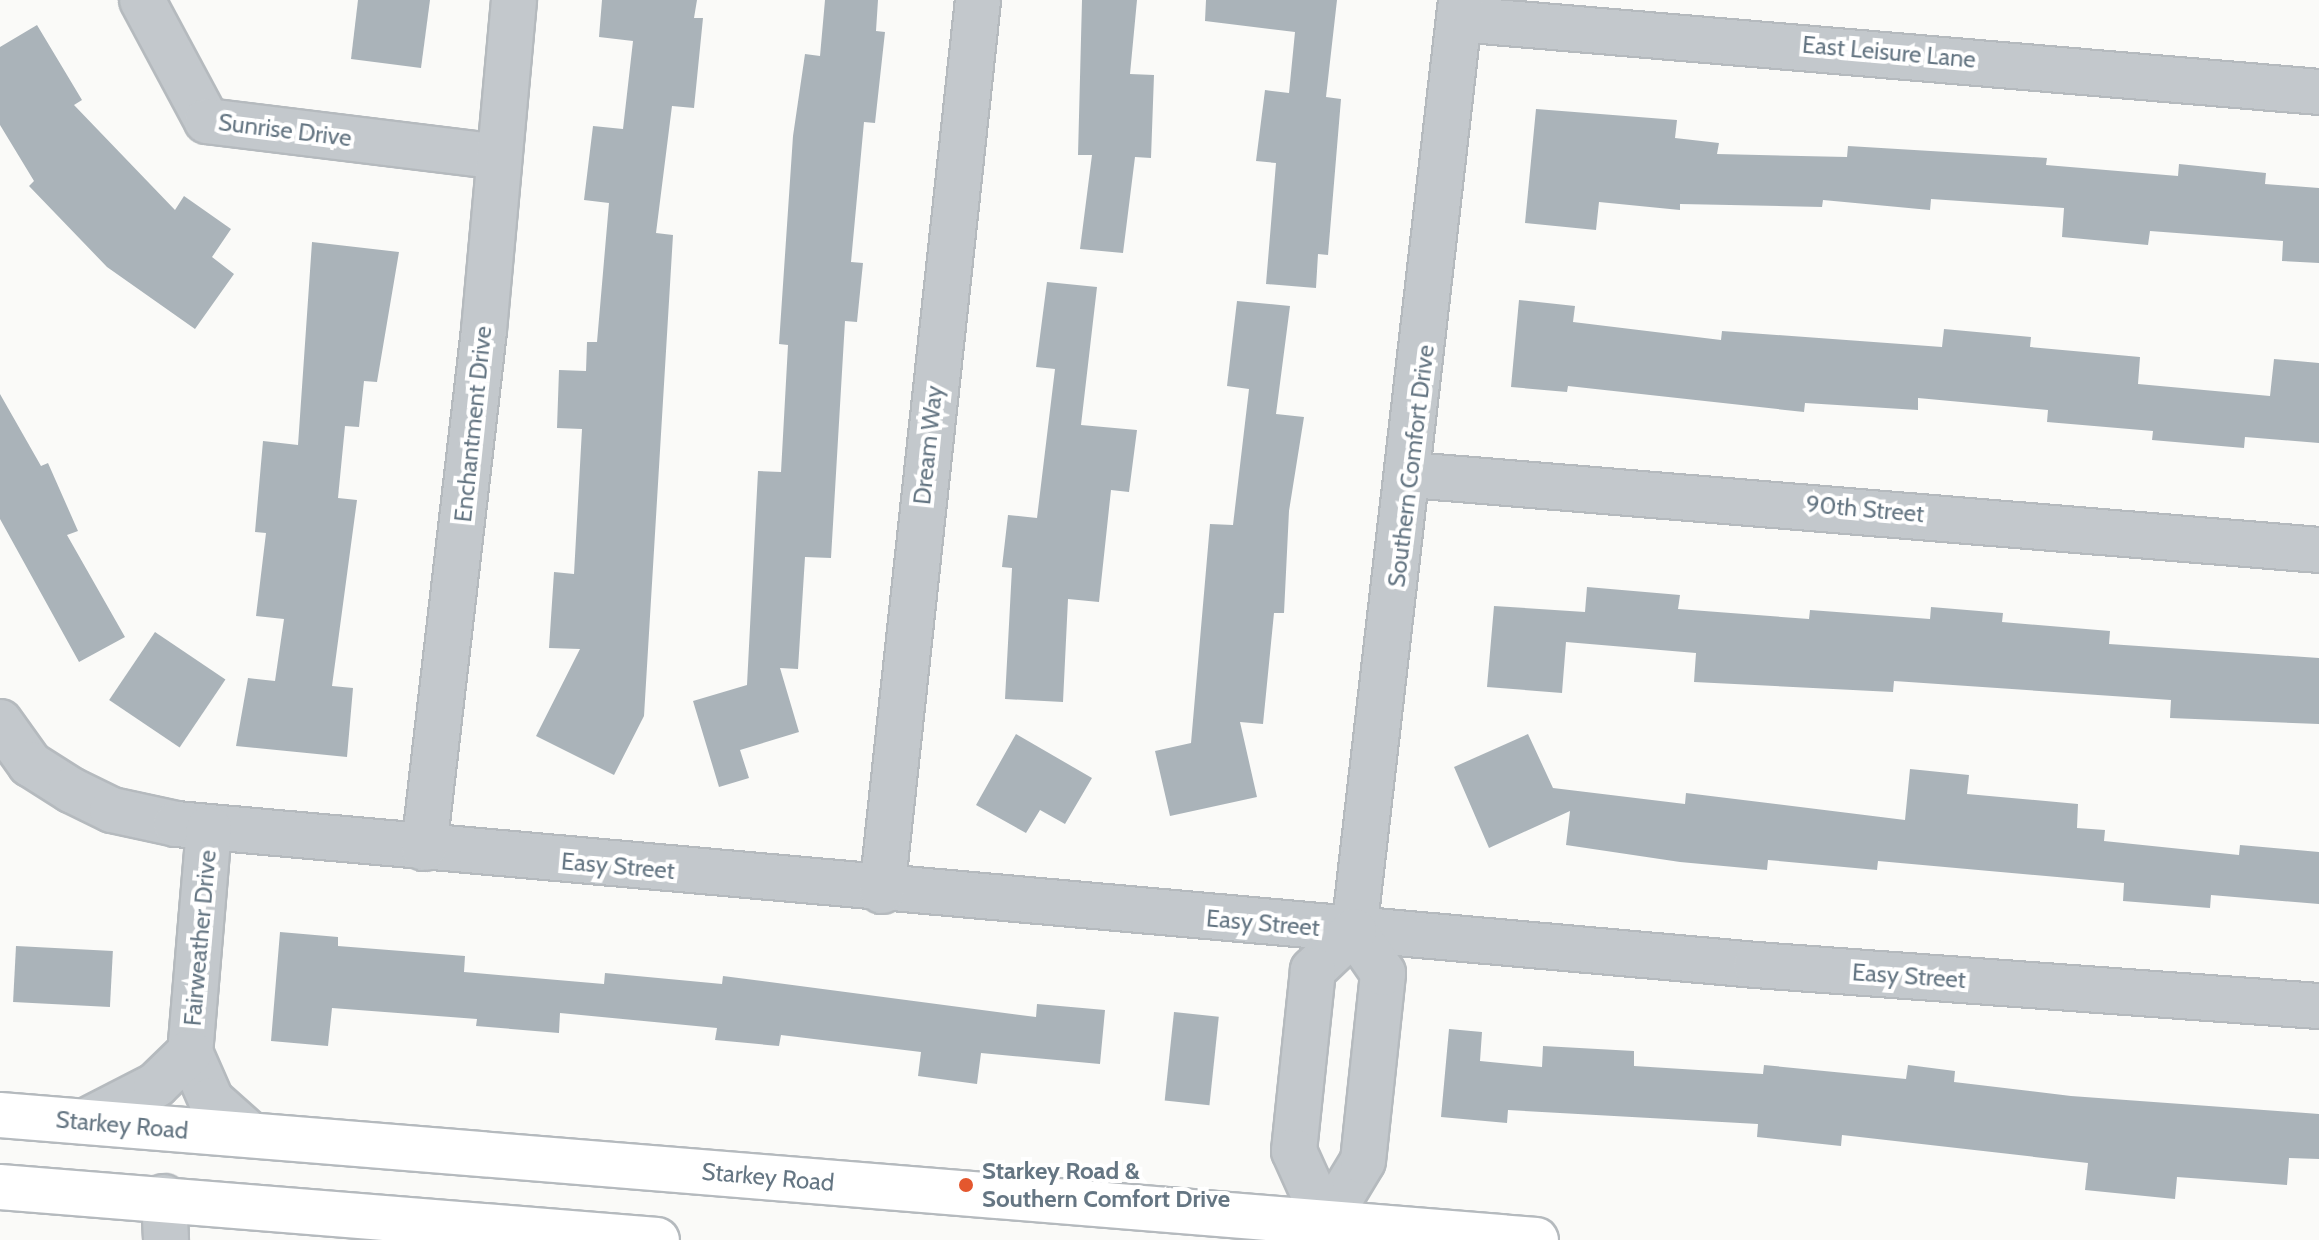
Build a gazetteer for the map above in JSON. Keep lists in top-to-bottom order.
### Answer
{
  "streets": {
    "main road": ["Starkey Road"],
    "street": [
      "East Leisure Lane",
      "Sunrise Drive",
      "Enchantment Drive",
      "Dream Way",
      "Southern Comfort Drive",
      "90th Street",
      "Easy Street",
      "Fairweather Drive"
    ]
  },
  "crossings": [
    ["East Leisure Lane", "Southern Comfort Drive"],
    ["Sunrise Drive", "Enchantment Drive"],
    ["Enchantment Drive", "Easy Street"],
    ["Dream Way", "Easy Street"],
    ["Southern Comfort Drive", "90th Street"],
    ["Southern Comfort Drive", "Easy Street"],
    ["Easy Street", "Fairweather Drive"],
    ["Fairweather Drive", "Starkey Road"]
  ],
  "places": ["Starkey Road & Southern Comfort Drive"]
}
